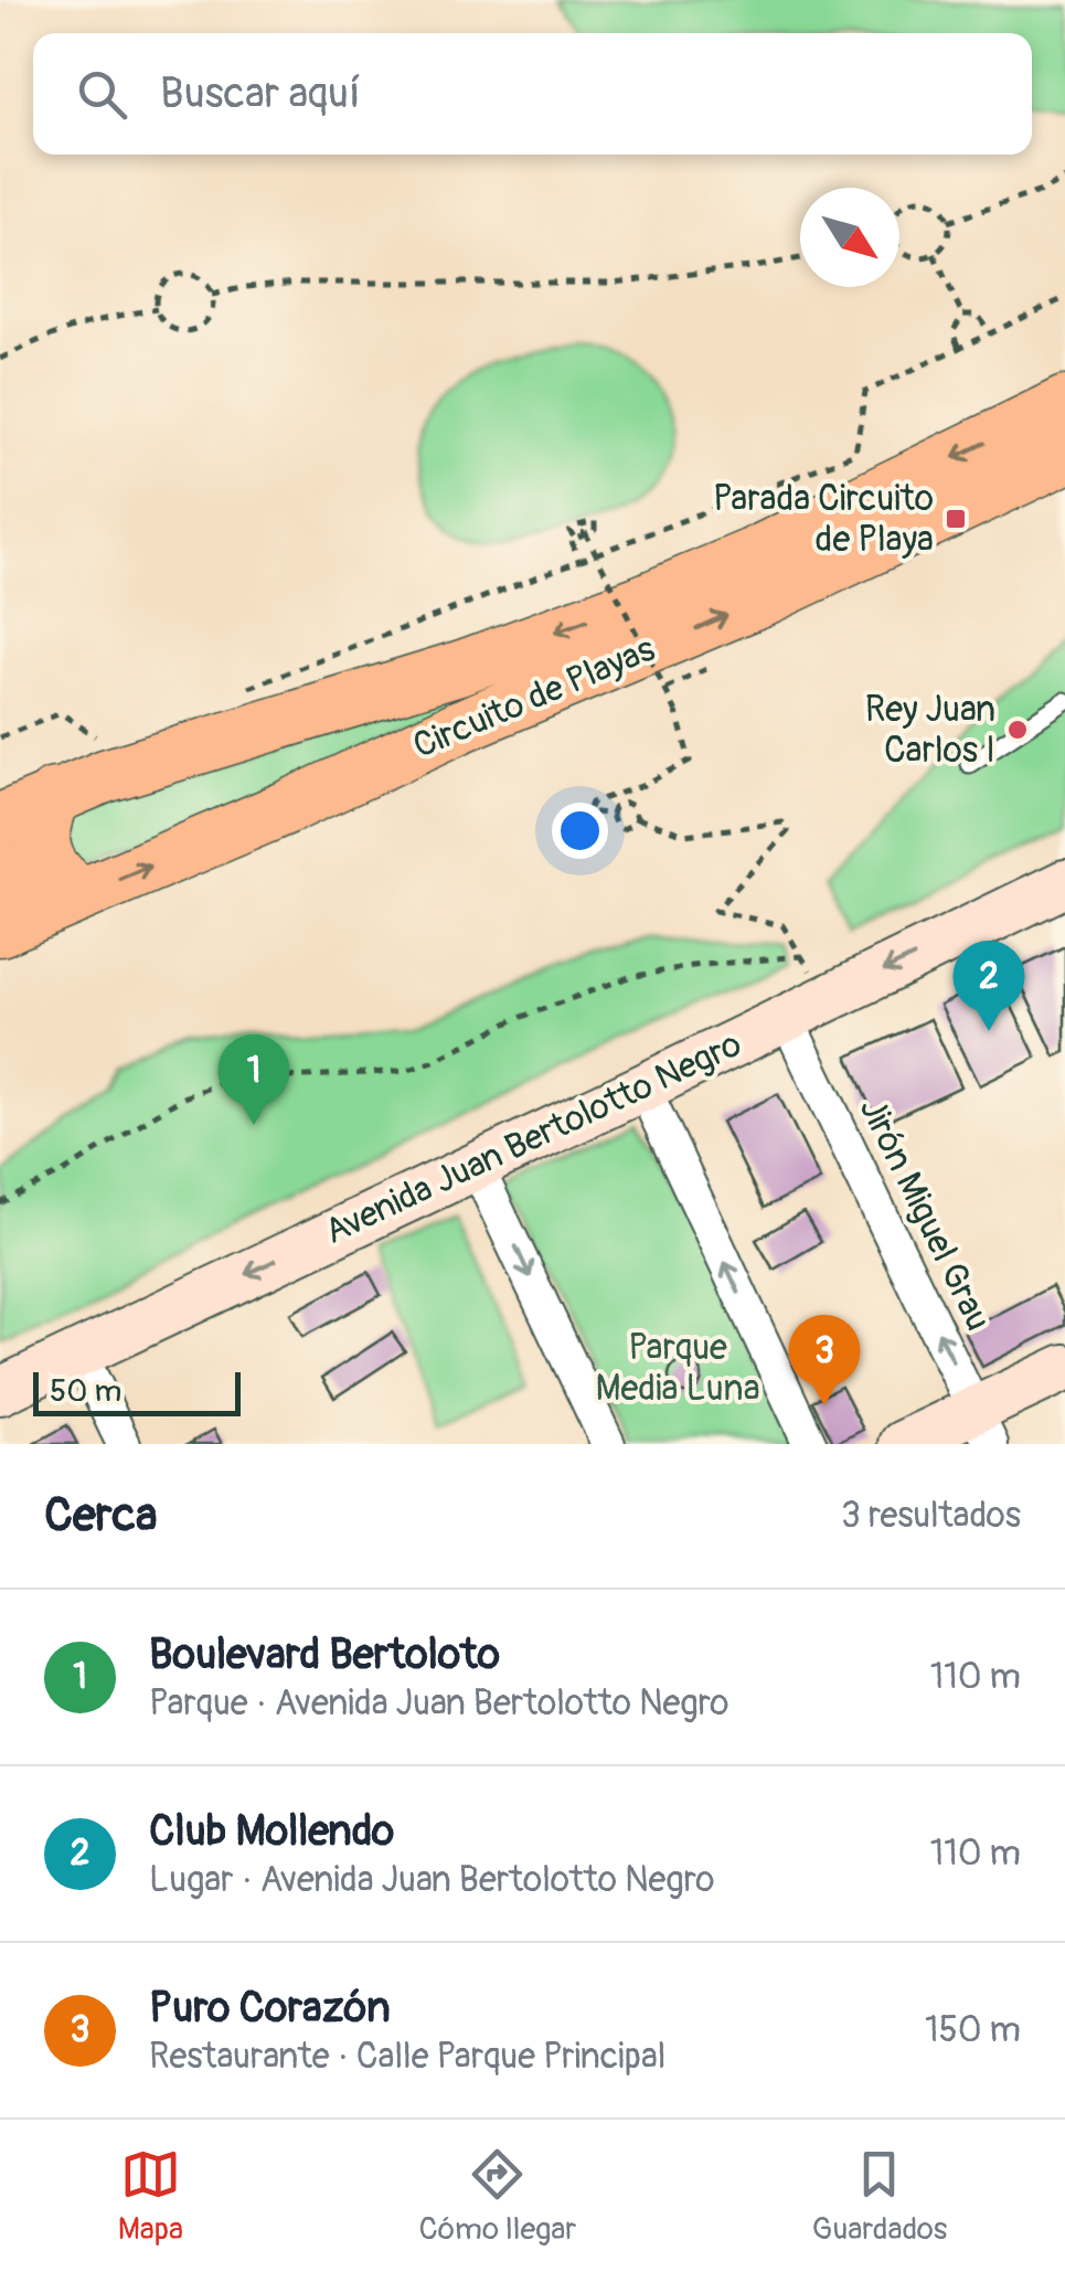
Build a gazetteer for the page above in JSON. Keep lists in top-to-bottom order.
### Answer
{
  "streets": {
    "highway": ["Circuito de Playas"],
    "main road": ["Avenida Juan Bertolotto Negro"],
    "street": ["Jirón Miguel Grau"]
  },
  "crossings": [
    ["Avenida Juan Bertolotto Negro", "Jirón Miguel Grau"]
  ],
  "one_way": ["Avenida Juan Bertolotto Negro"],
  "parks": ["Parque Media Luna"],
  "places": {
    "transit": ["Parada Circuito de Playa"],
    "other": ["Rey Juan Carlos I"]
  },
  "scale_bar": "50 m",
  "north": "bottom right",
  "page": {
    "search": "Buscar aquí",
    "pins": ["2", "1", "3"],
    "scale": "50 m",
    "heading": ["Cerca", "3 resultados"],
    "list": [
      {
        "mark": "1",
        "name": "Boulevard Bertoloto",
        "note": "Parque · Avenida Juan Bertolotto Negro",
        "value": "110 m"
      },
      {
        "mark": "2",
        "name": "Club Mollendo",
        "note": "Lugar · Avenida Juan Bertolotto Negro",
        "value": "110 m"
      },
      {
        "mark": "3",
        "name": "Puro Corazón",
        "note": "Restaurante · Calle Parque Principal",
        "value": "150 m"
      }
    ],
    "nav": ["Mapa", "Cómo llegar", "Guardados"]
  }
}
